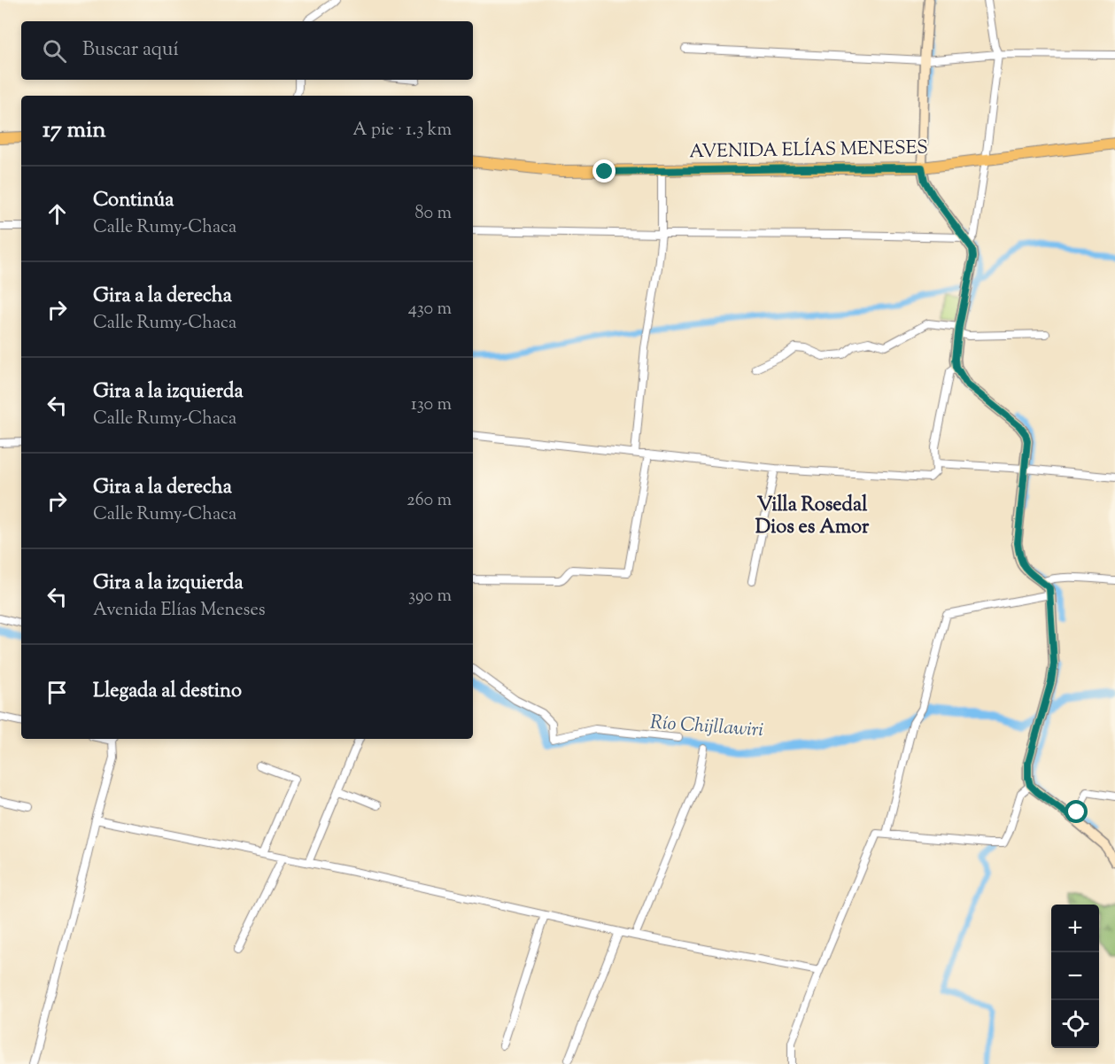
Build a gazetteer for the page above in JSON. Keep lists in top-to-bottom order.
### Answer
{
  "streets": {
    "main road": ["AVENIDA ELÍAS MENESES"]
  },
  "districts": ["Villa Rosedal Dios es Amor"],
  "water": ["Río Chijllawiri"],
  "page": {
    "search": "Buscar aquí",
    "heading": ["17 min", "A pie · 1.3 km"],
    "list": [
      ["Continúa", "Calle Rumy-Chaca", "80 m"],
      ["Gira a la derecha", "Calle Rumy-Chaca", "430 m"],
      ["Gira a la izquierda", "Calle Rumy-Chaca", "130 m"],
      ["Gira a la derecha", "Calle Rumy-Chaca", "260 m"],
      ["Gira a la izquierda", "Avenida Elías Meneses", "390 m"],
      "Llegada al destino"
    ],
    "map_buttons": ["+", "−"]
  }
}
